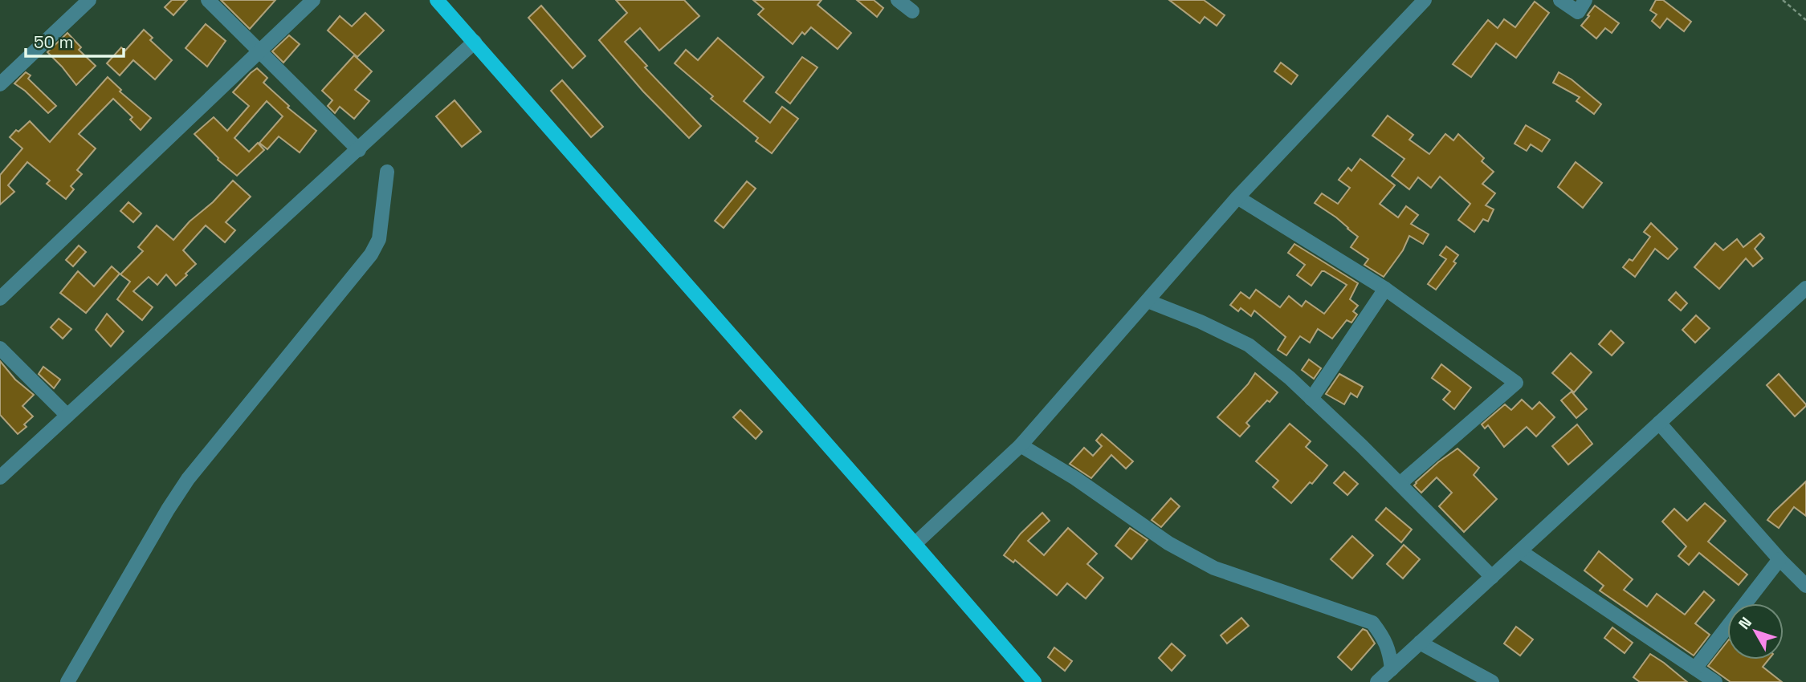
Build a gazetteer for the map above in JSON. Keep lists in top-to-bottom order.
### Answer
{
  "scale_bar": "50 m",
  "north": "top left"
}
